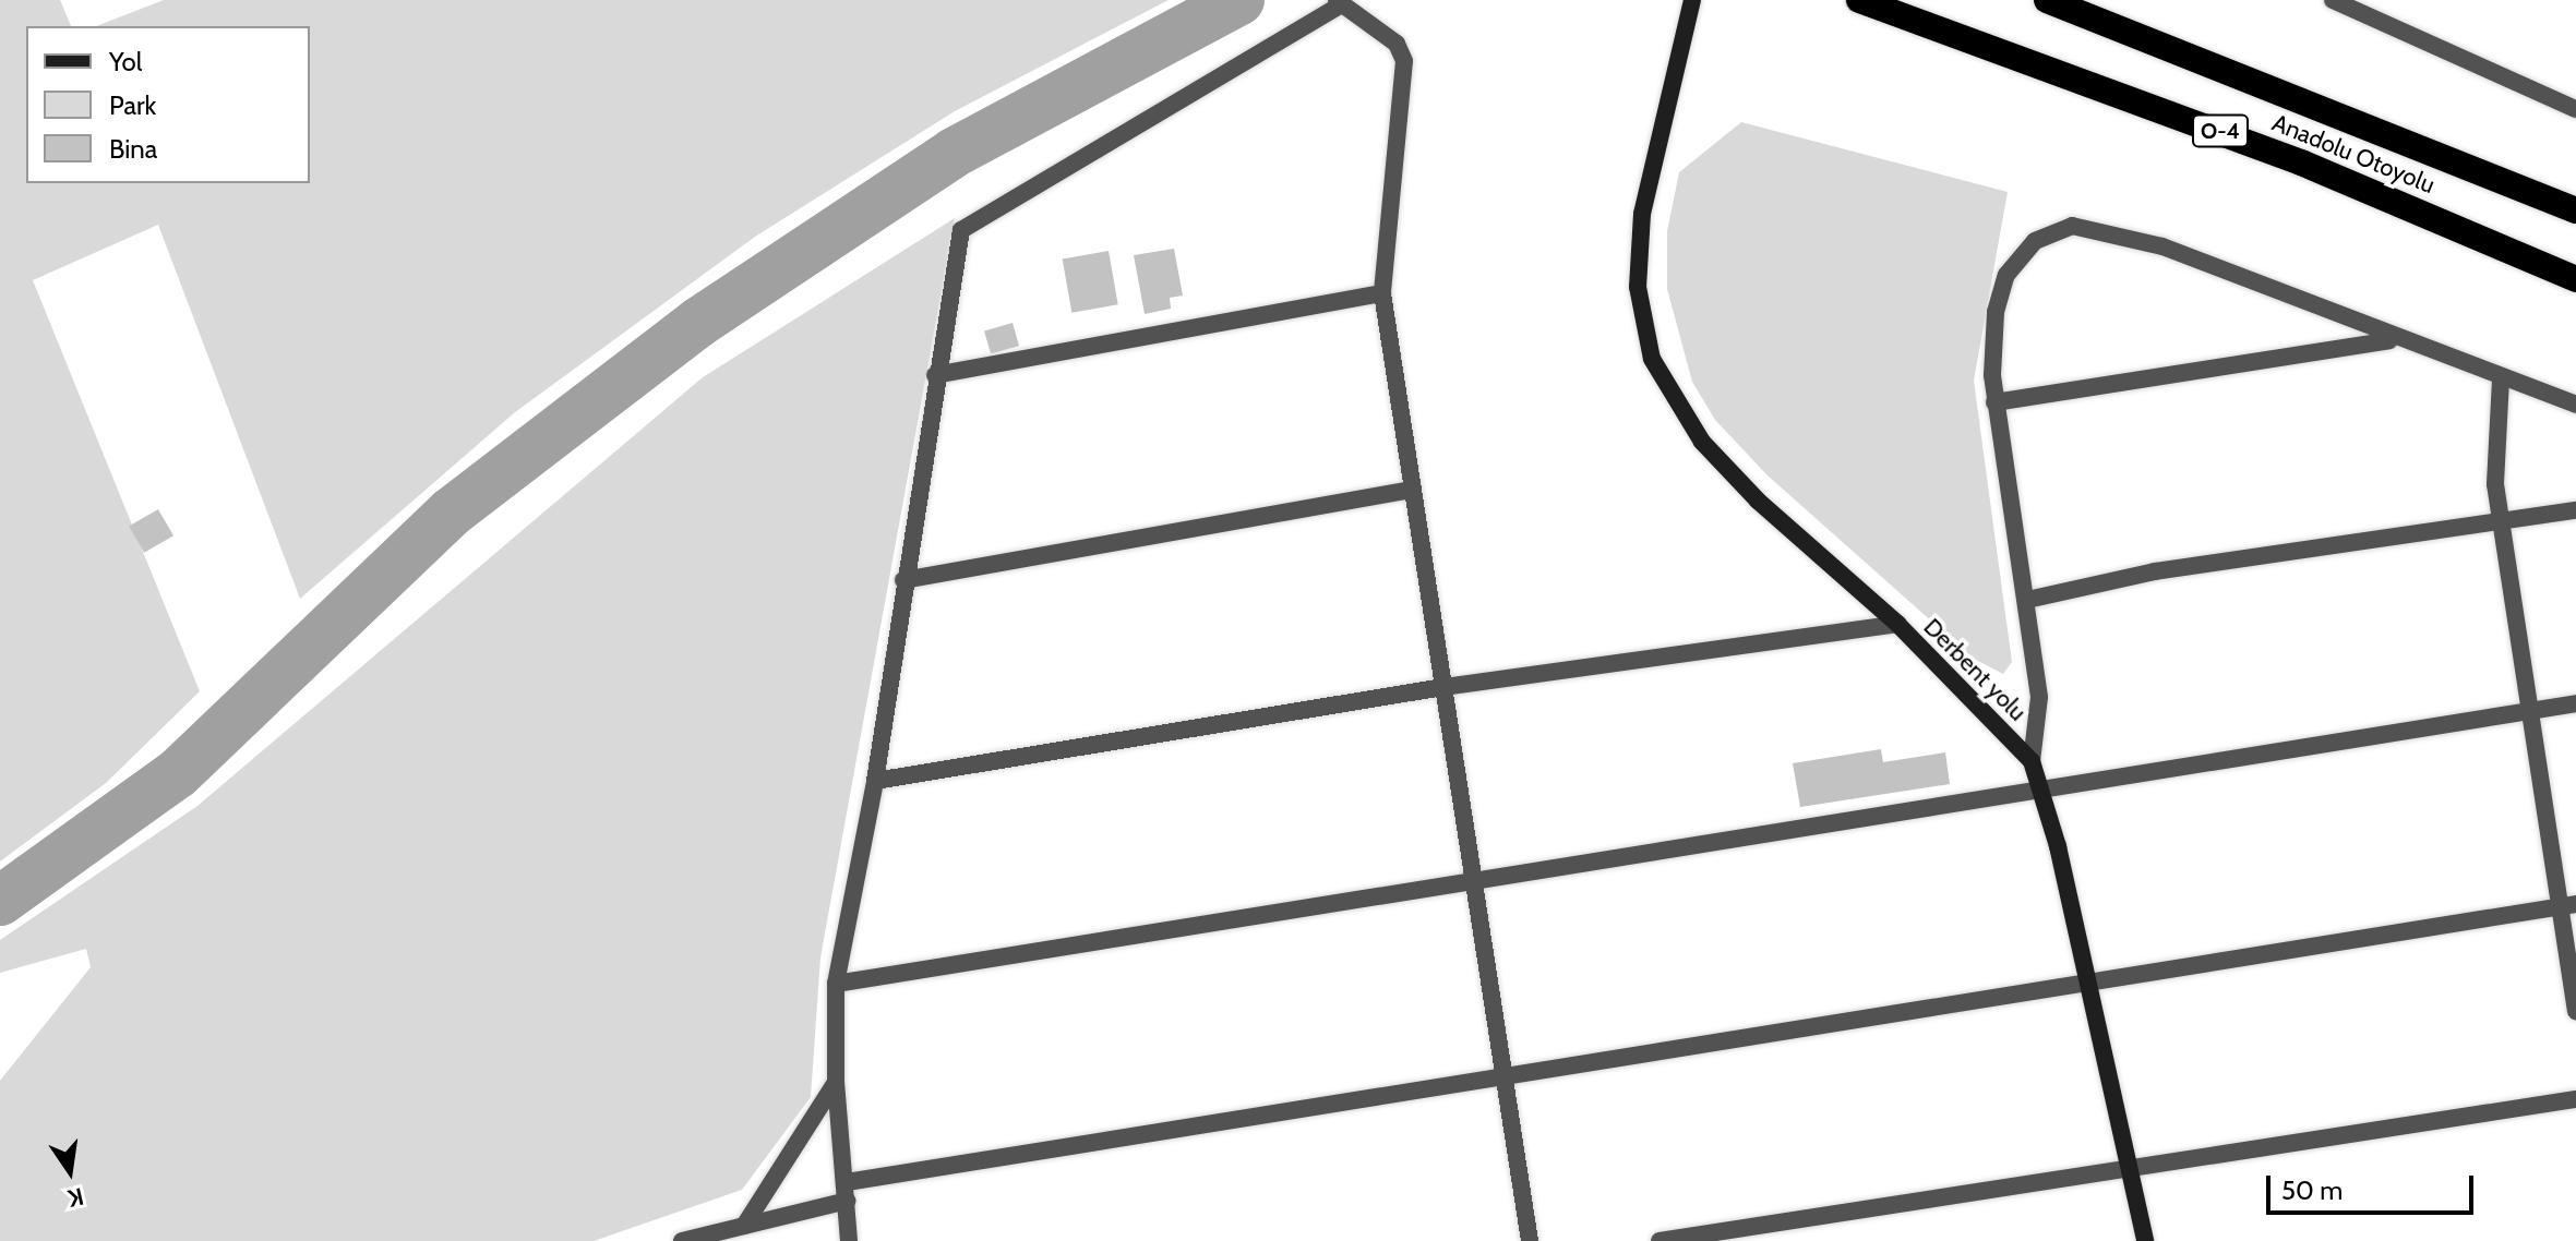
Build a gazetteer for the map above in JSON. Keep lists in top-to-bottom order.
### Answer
{
  "streets": {
    "highway": ["O-4", "Anadolu Otoyolu"],
    "main road": ["Derbent yolu"]
  },
  "legend": ["Yol", "Park", "Bina"],
  "scale_bar": "50 m",
  "north": "bottom"
}
